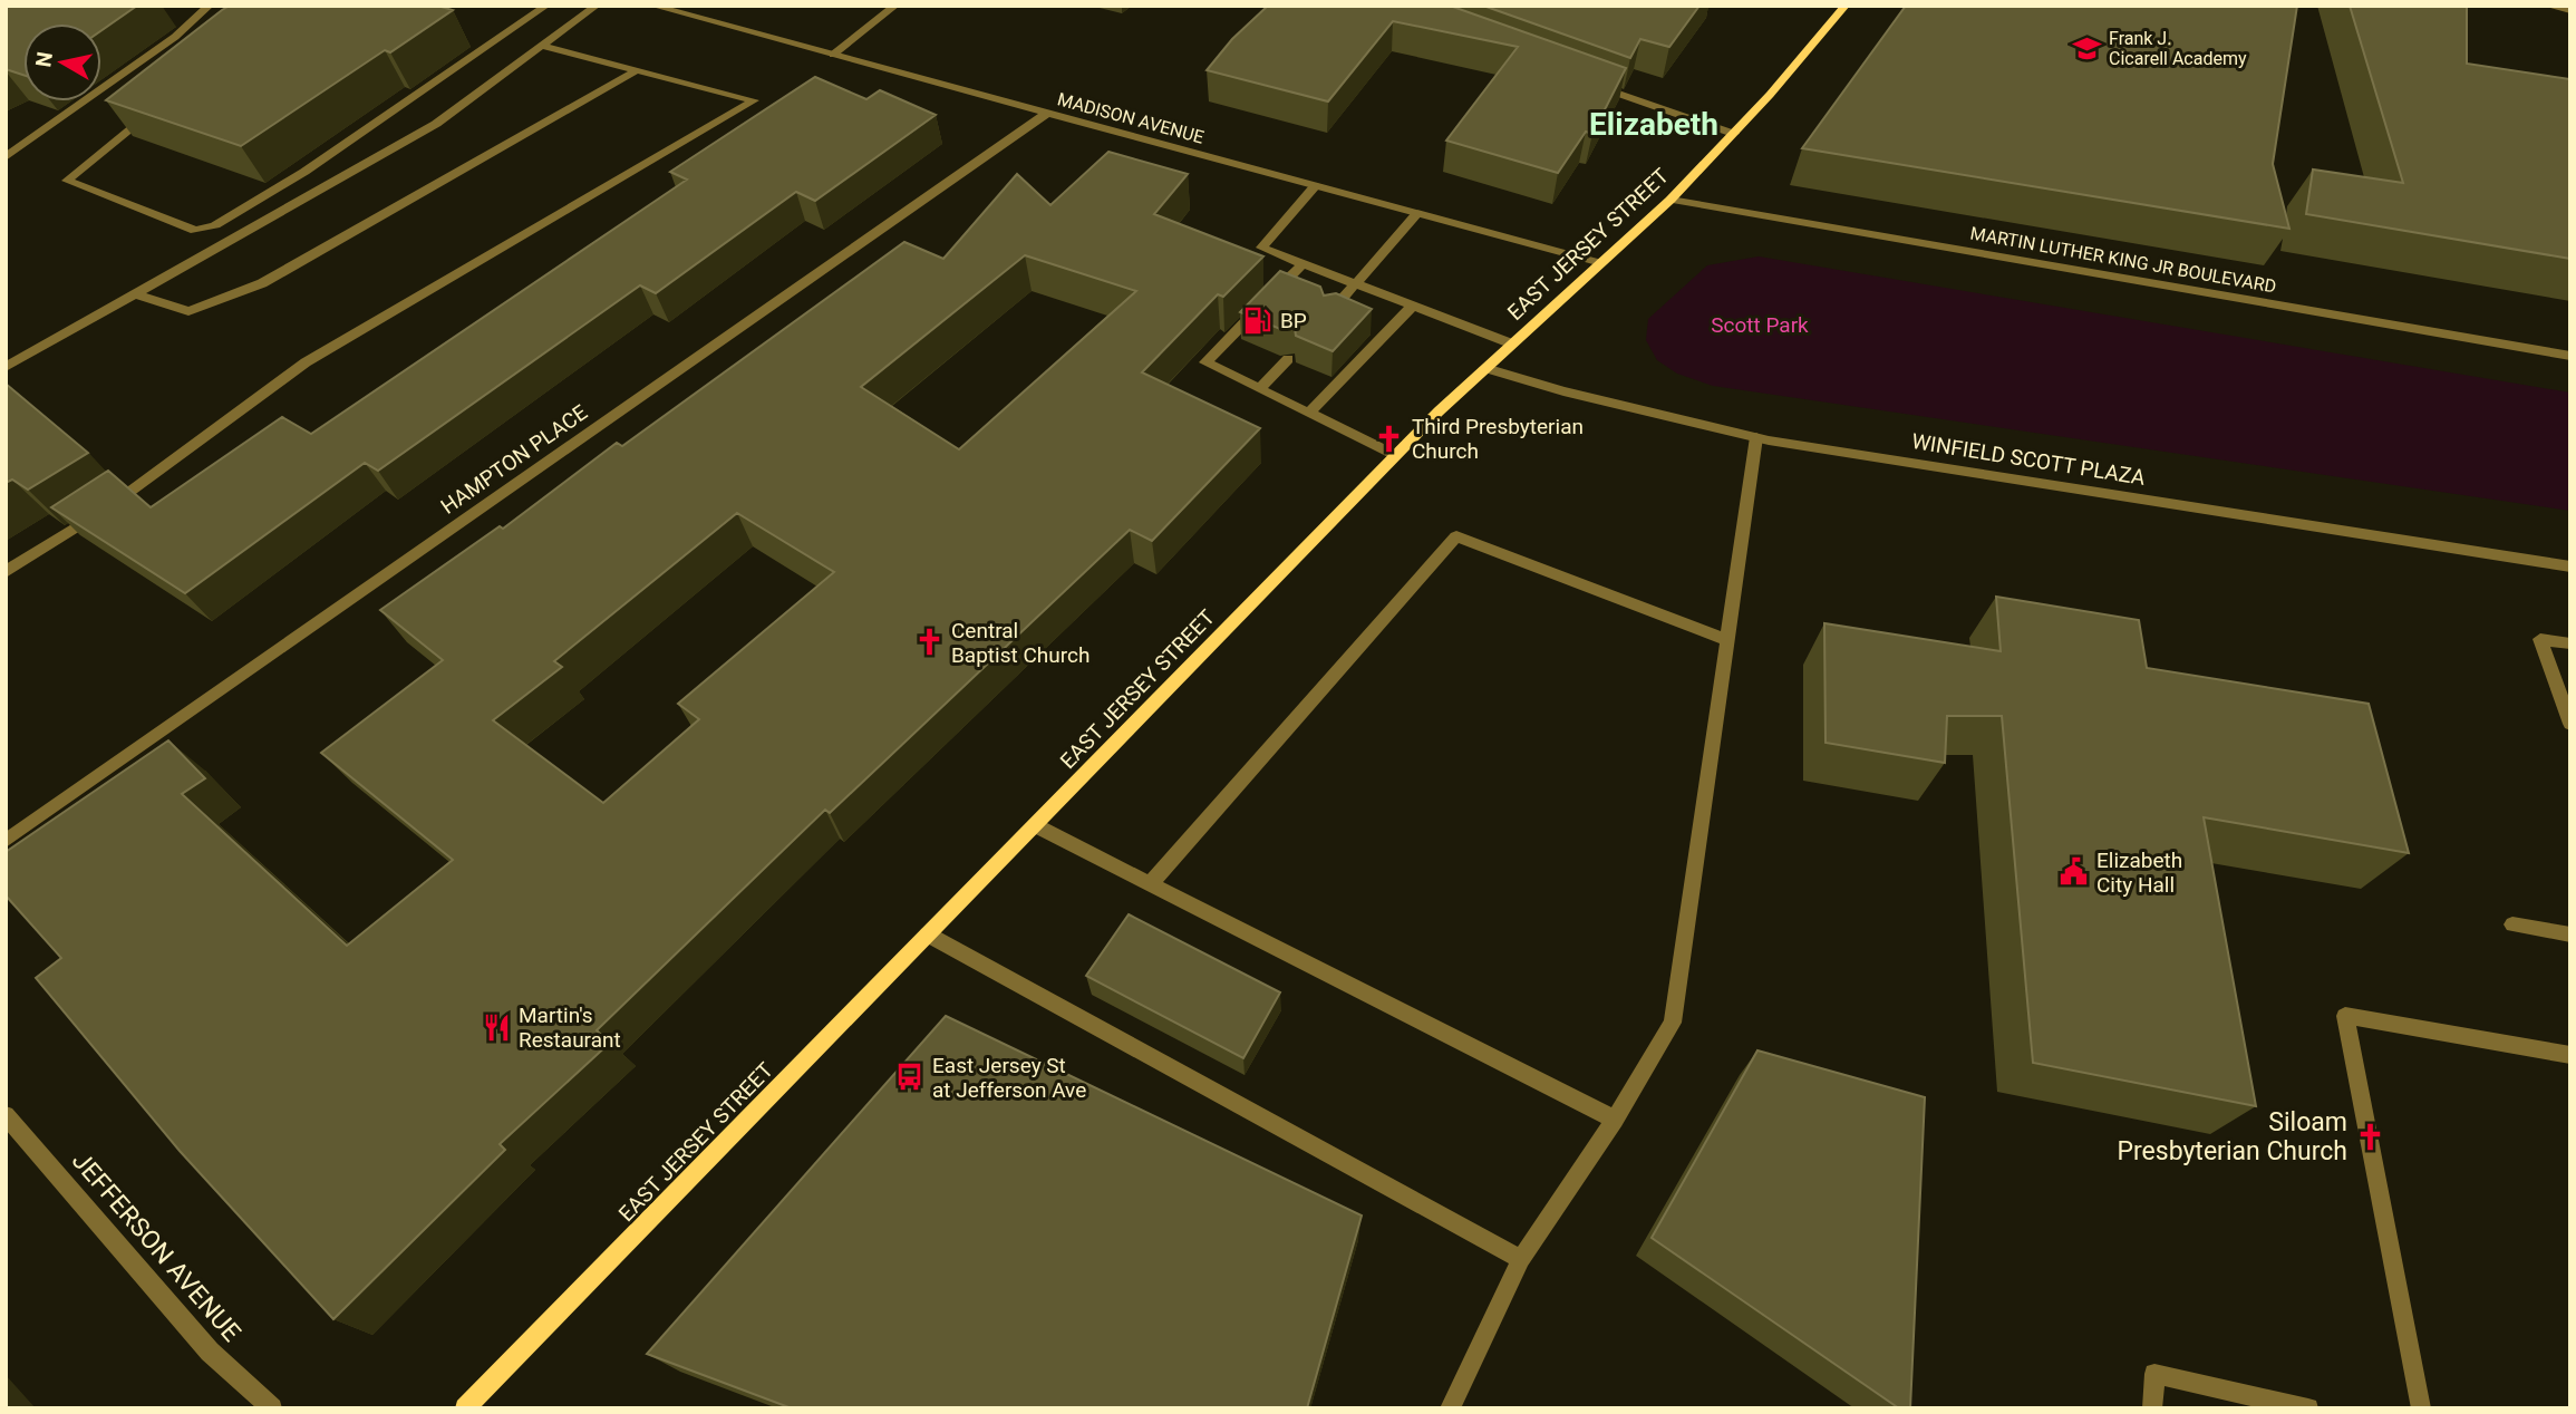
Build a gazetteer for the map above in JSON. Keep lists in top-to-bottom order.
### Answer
{
  "streets": {
    "street": [
      "MADISON AVENUE",
      "EAST JERSEY STREET",
      "MARTIN LUTHER KING JR BOULEVARD",
      "HAMPTON PLACE",
      "WINFIELD SCOTT PLAZA",
      "JEFFERSON AVENUE"
    ]
  },
  "crossings": [
    ["MADISON AVENUE", "EAST JERSEY STREET"],
    ["MADISON AVENUE", "HAMPTON PLACE"],
    ["EAST JERSEY STREET", "MARTIN LUTHER KING JR BOULEVARD"],
    ["EAST JERSEY STREET", "WINFIELD SCOTT PLAZA"]
  ],
  "districts": ["Elizabeth"],
  "parks": ["Scott Park"],
  "places": {
    "school or university": ["Frank J. Cicarell Academy"],
    "fuel station": ["BP"],
    "church": ["Third Presbyterian Church", "Central Baptist Church", "Siloam Presbyterian Church"],
    "public building": ["Elizabeth City Hall"],
    "restaurant": ["Martin's Restaurant"],
    "bus stop": ["East Jersey St at Jefferson Ave"]
  },
  "north": "left"
}
